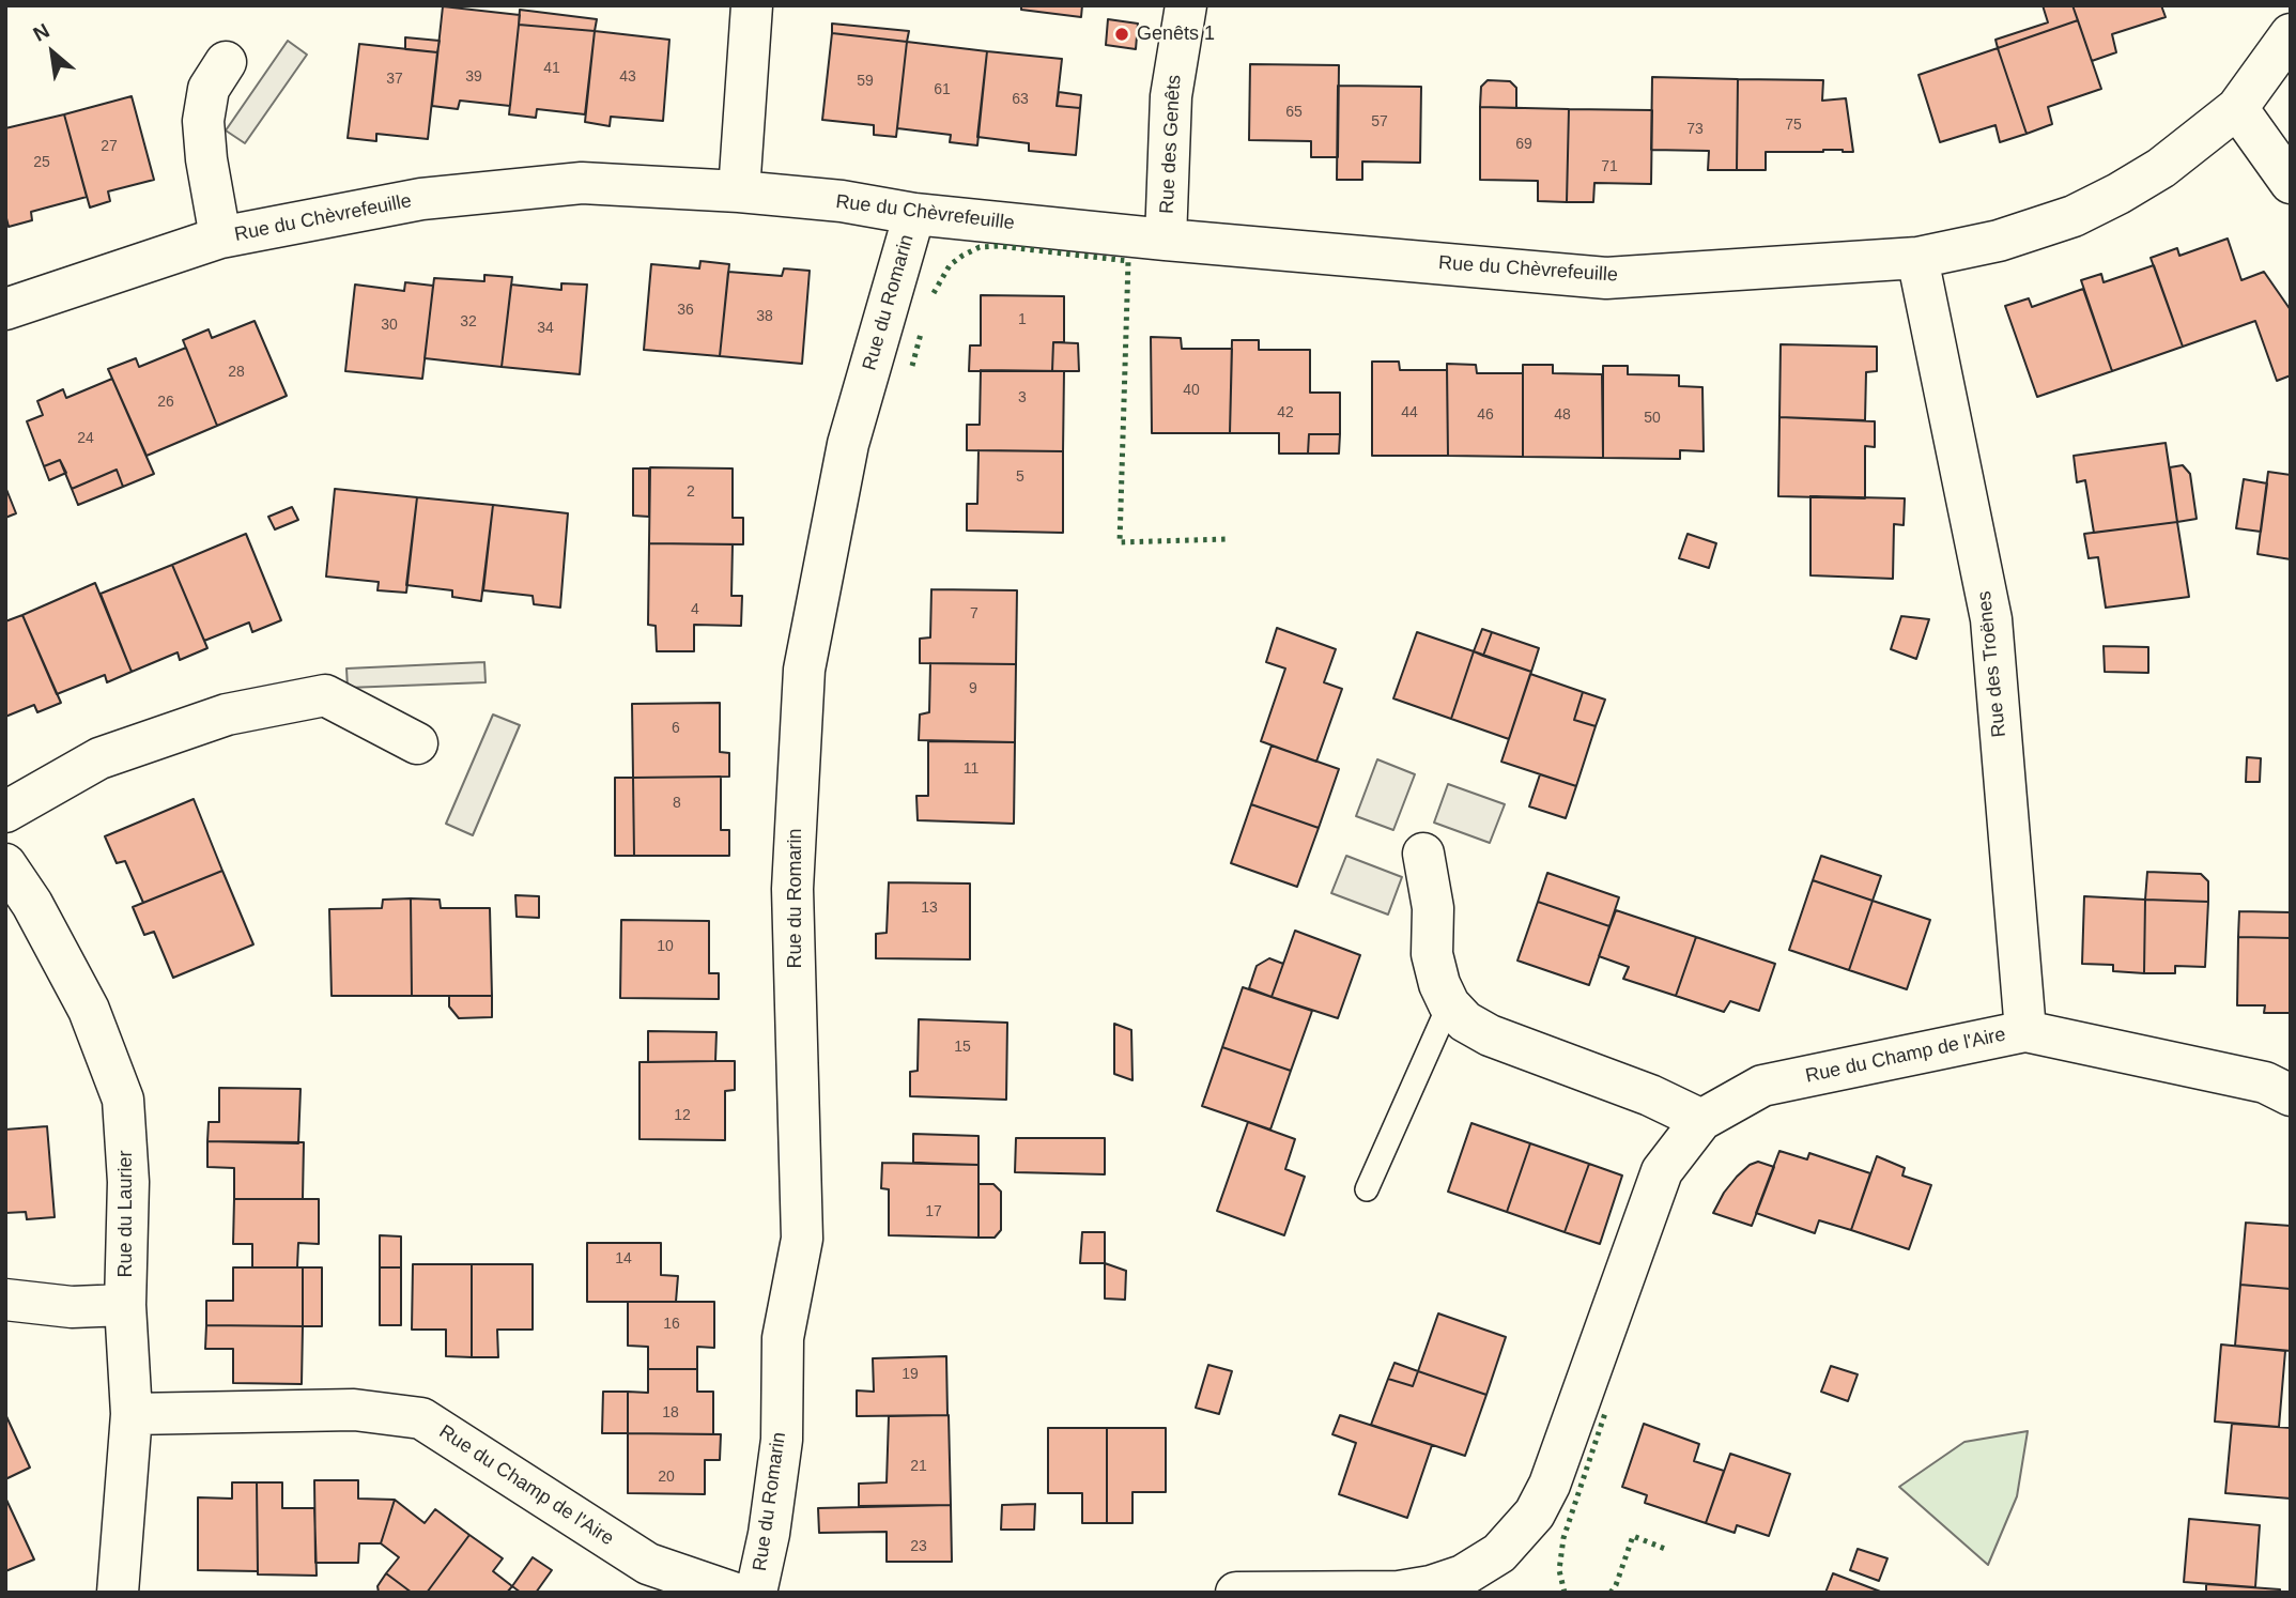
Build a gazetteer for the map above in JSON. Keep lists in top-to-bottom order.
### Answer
{
  "streets": {
    "street": [
      "Rue des Genêts",
      "Rue du Chèvrefeuille",
      "Rue du Romarin",
      "Rue des Troënes",
      "Rue du Champ de l'Aire",
      "Rue du Laurier"
    ]
  },
  "crossings": [
    ["Rue des Genêts", "Rue du Chèvrefeuille"],
    ["Rue du Chèvrefeuille", "Rue du Romarin"],
    ["Rue du Chèvrefeuille", "Rue des Troënes"],
    ["Rue des Troënes", "Rue du Champ de l'Aire"],
    ["Rue du Champ de l'Aire", "Rue du Laurier"]
  ],
  "places": ["Genêts 1"],
  "house_numbers": [
    "41",
    "39",
    "43",
    "37",
    "59",
    "61",
    "63",
    "65",
    "57",
    "75",
    "73",
    "69",
    "27",
    "25",
    "71",
    "36",
    "38",
    "1",
    "32",
    "30",
    "34",
    "28",
    "40",
    "3",
    "26",
    "42",
    "44",
    "46",
    "48",
    "50",
    "24",
    "5",
    "2",
    "4",
    "7",
    "9",
    "6",
    "11",
    "8",
    "13",
    "10",
    "15",
    "12",
    "17",
    "14",
    "16",
    "19",
    "18",
    "21",
    "20",
    "23"
  ],
  "north": "top left"
}
